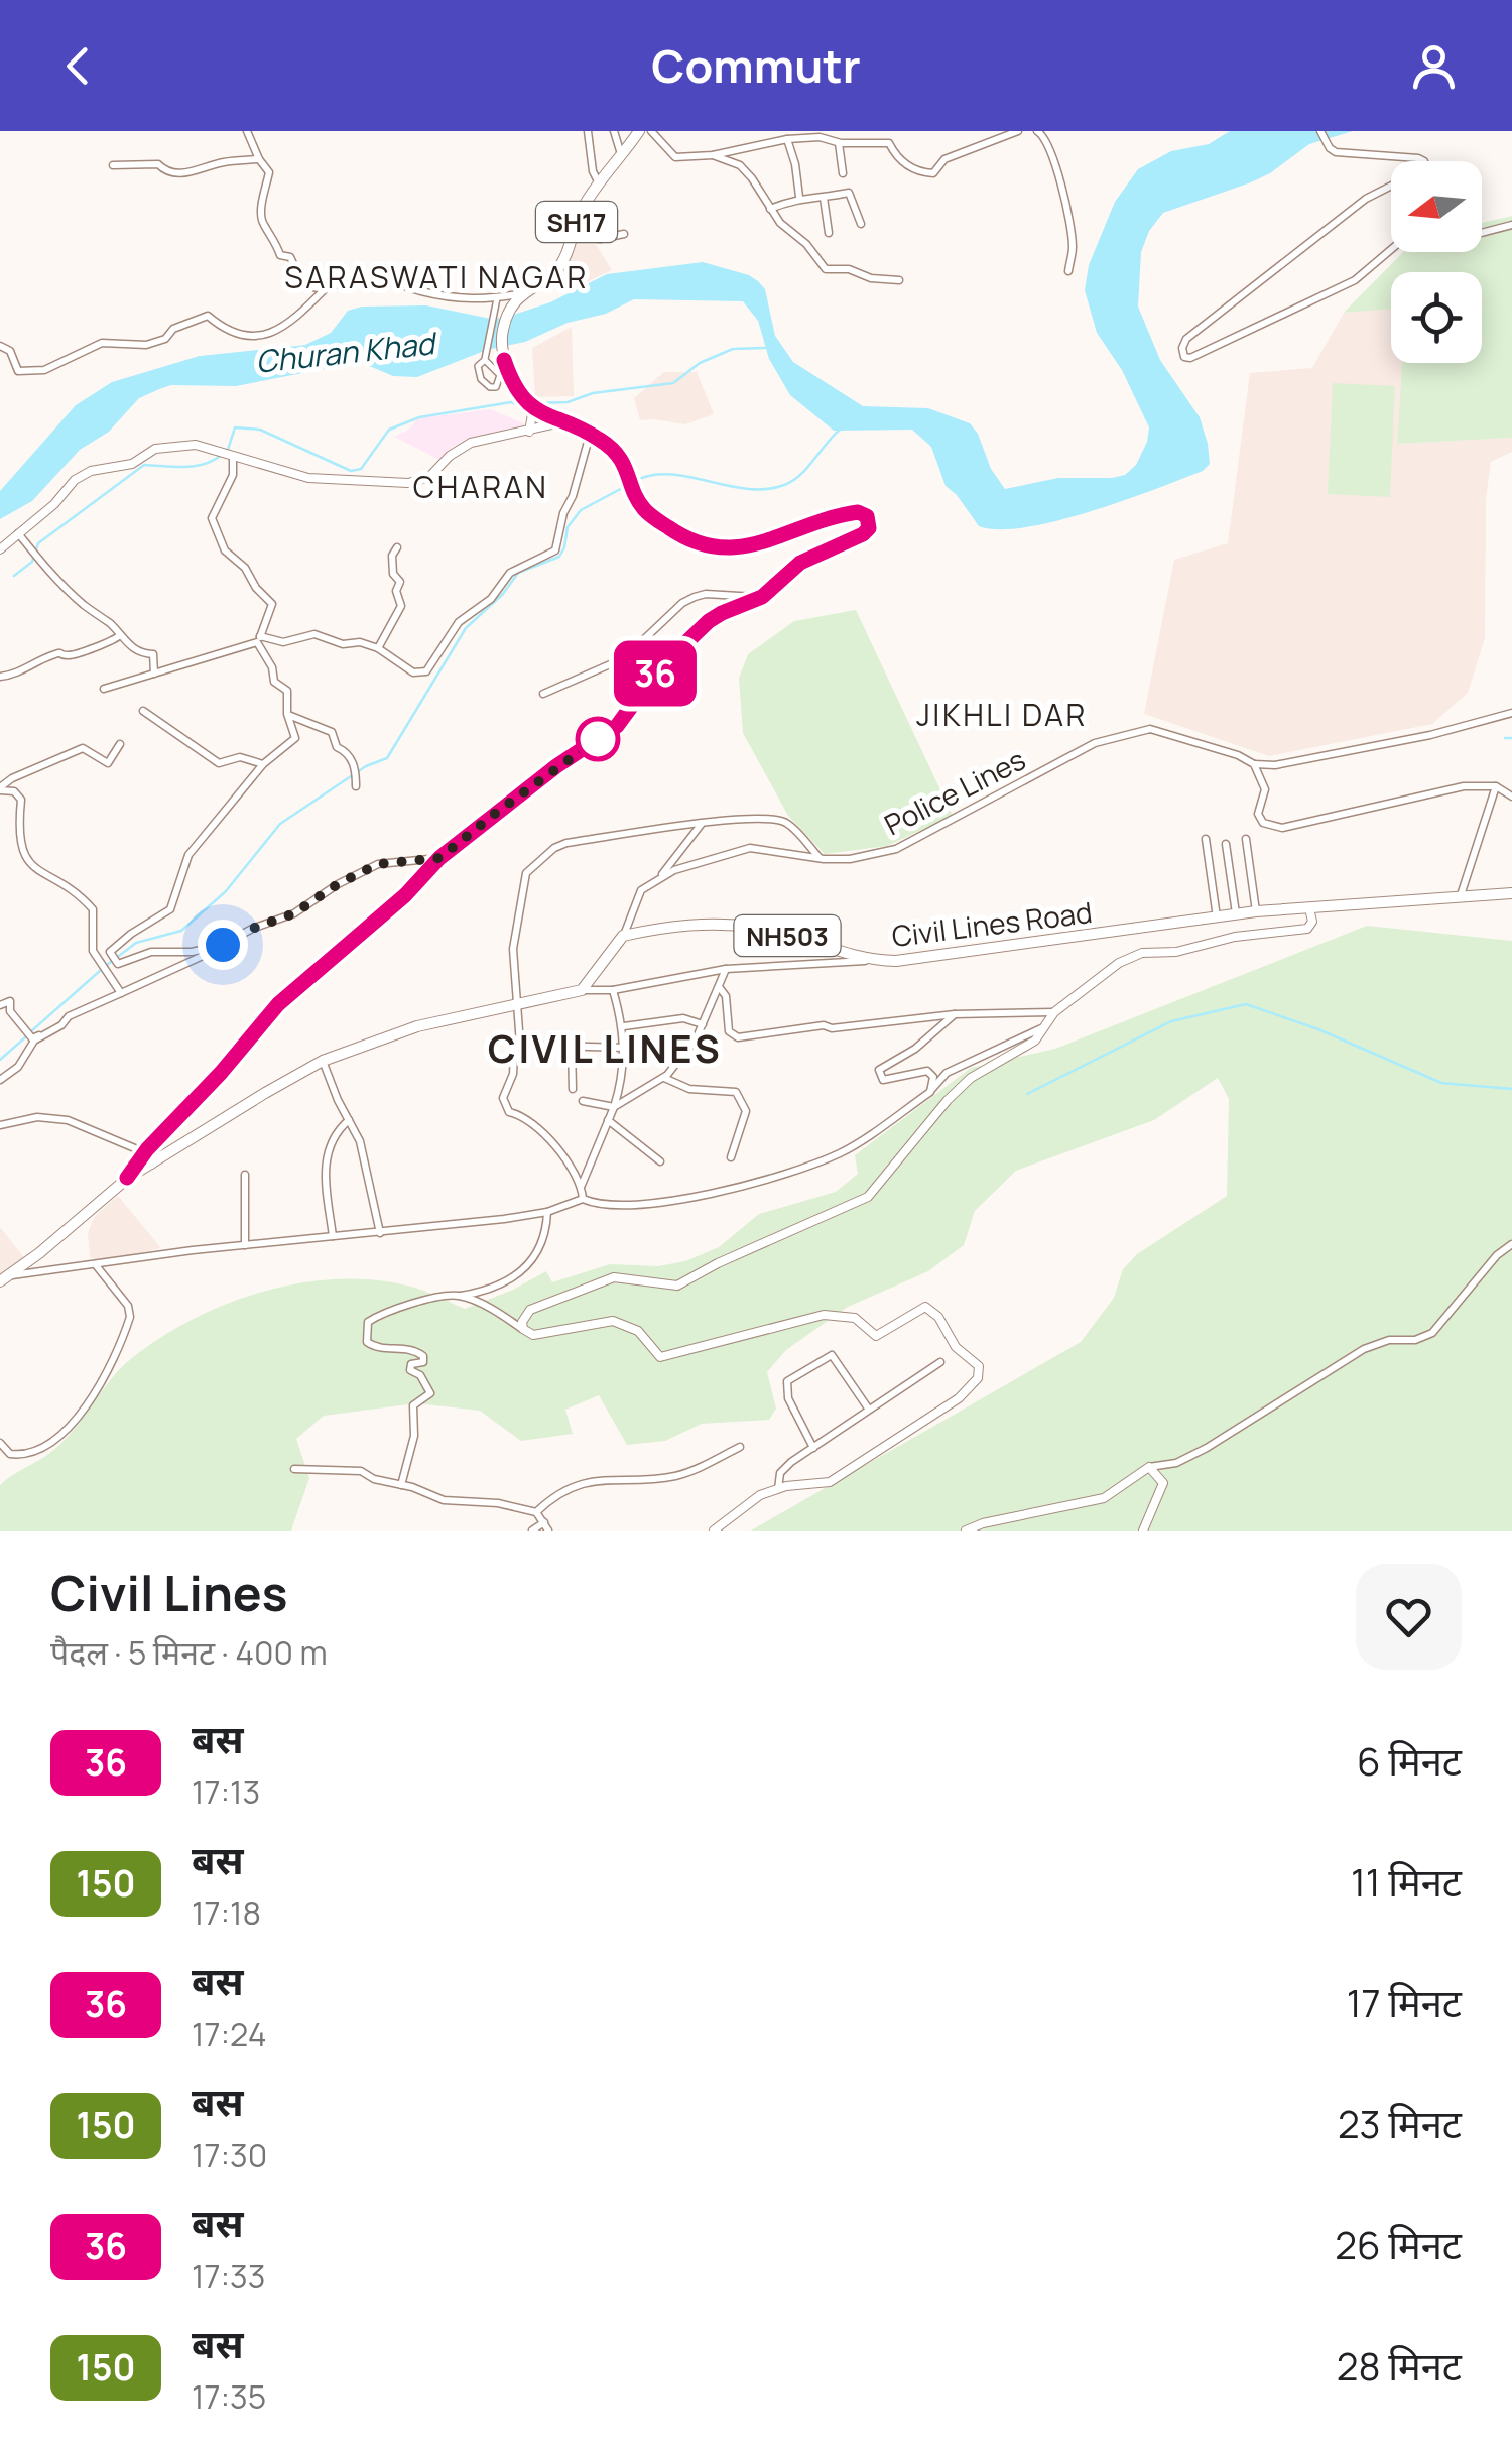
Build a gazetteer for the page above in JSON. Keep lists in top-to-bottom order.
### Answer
{
  "streets": {
    "main road": ["SH17", "Civil Lines Road", "NH503"],
    "street": ["Police Lines"]
  },
  "districts": [
    "SARASWATI NAGAR",
    "CHARAN",
    "JIKHLI DAR",
    "CIVIL LINES"
  ],
  "water": ["Churan Khad"],
  "lines": ["bus line 36"],
  "north": "left",
  "page": {
    "header": "Commutr",
    "on_map": "36",
    "heading": ["Civil Lines", "पैदल · 5 मिनट · 400 m"],
    "list": [
      {
        "mark": "36",
        "name": "बस",
        "note": "17:13",
        "value": "6 मिनट"
      },
      {
        "mark": "150",
        "name": "बस",
        "note": "17:18",
        "value": "11 मिनट"
      },
      {
        "mark": "36",
        "name": "बस",
        "note": "17:24",
        "value": "17 मिनट"
      },
      {
        "mark": "150",
        "name": "बस",
        "note": "17:30",
        "value": "23 मिनट"
      },
      {
        "mark": "36",
        "name": "बस",
        "note": "17:33",
        "value": "26 मिनट"
      },
      {
        "mark": "150",
        "name": "बस",
        "note": "17:35",
        "value": "28 मिनट"
      }
    ]
  }
}
